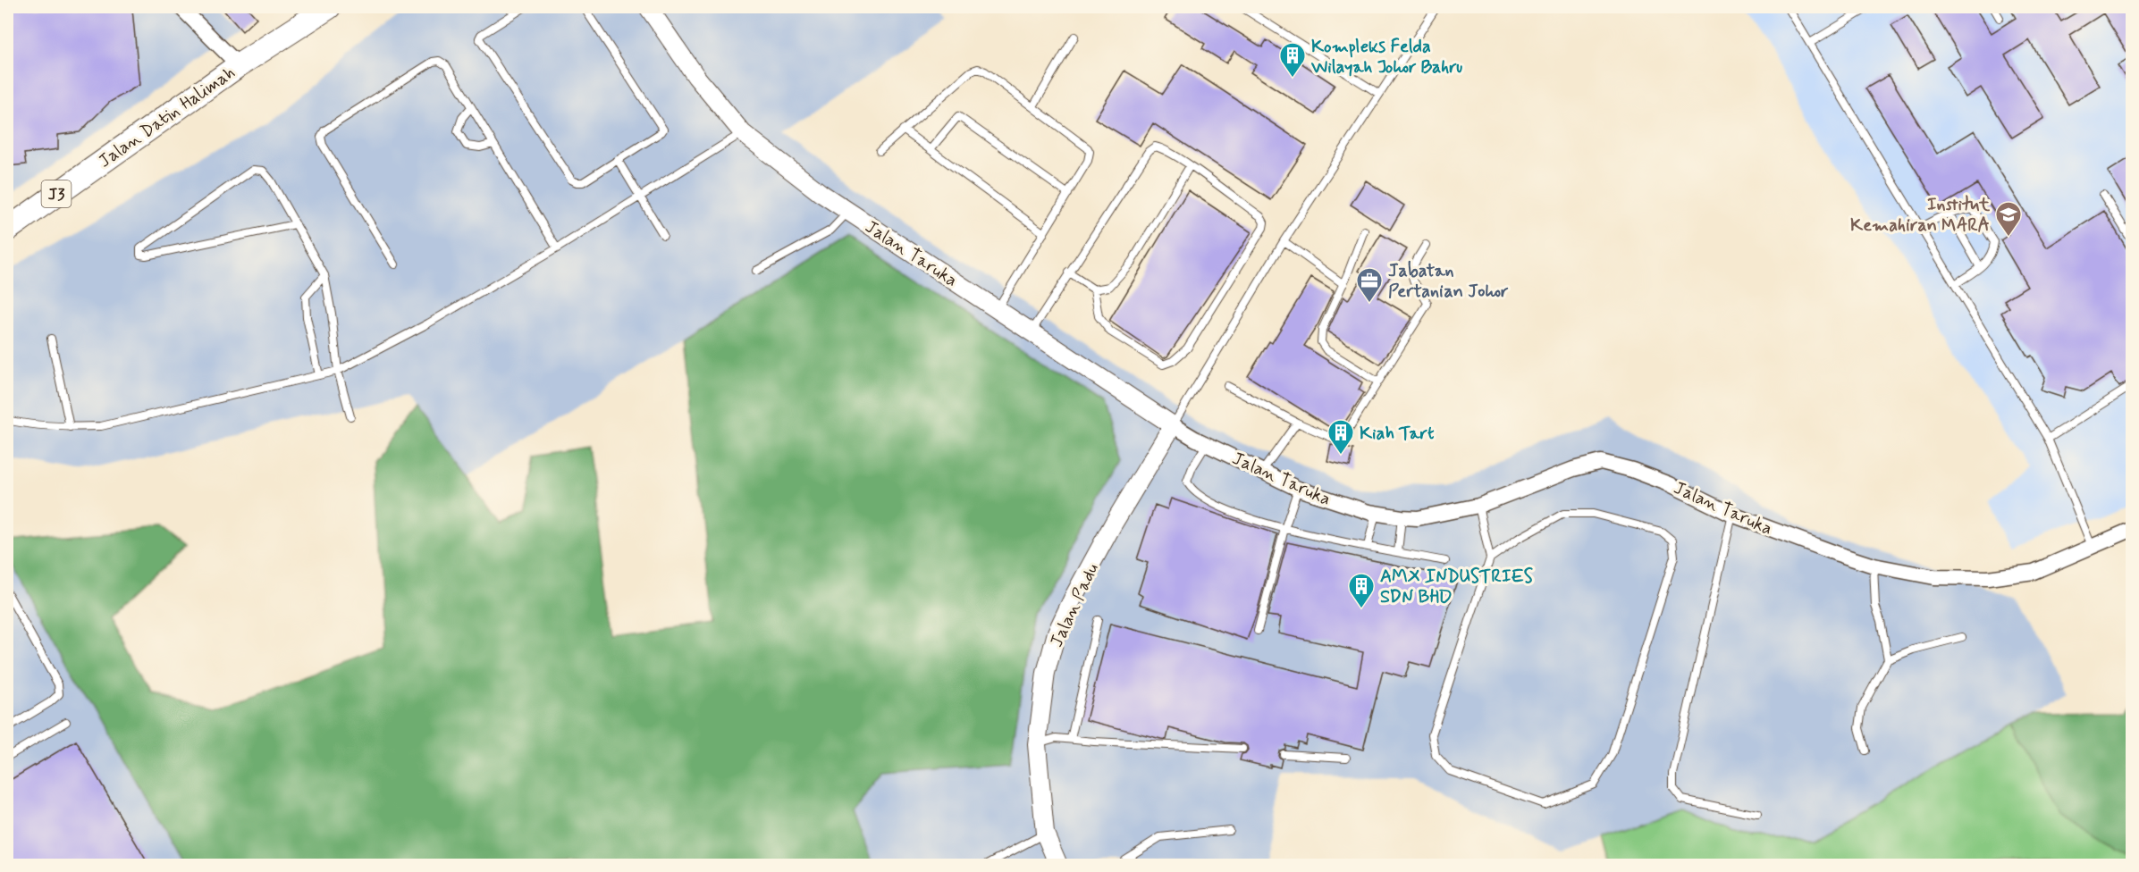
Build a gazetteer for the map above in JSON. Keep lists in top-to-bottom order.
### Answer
{
  "streets": {
    "main road": ["Jalan Datin Halimah", "J3"],
    "street": ["Jalan Taruka", "Jalan Padu"]
  },
  "crossings": [
    ["Jalan Taruka", "Jalan Padu"]
  ],
  "places": {
    "building": ["Kompleks Felda Wilayah Johor Bahru", "Kiah Tart", "AMX INDUSTRIES SDN BHD"],
    "school or university": ["Institut Kemahiran MARA"],
    "office": ["Jabatan Pertanian Johor"]
  }
}
